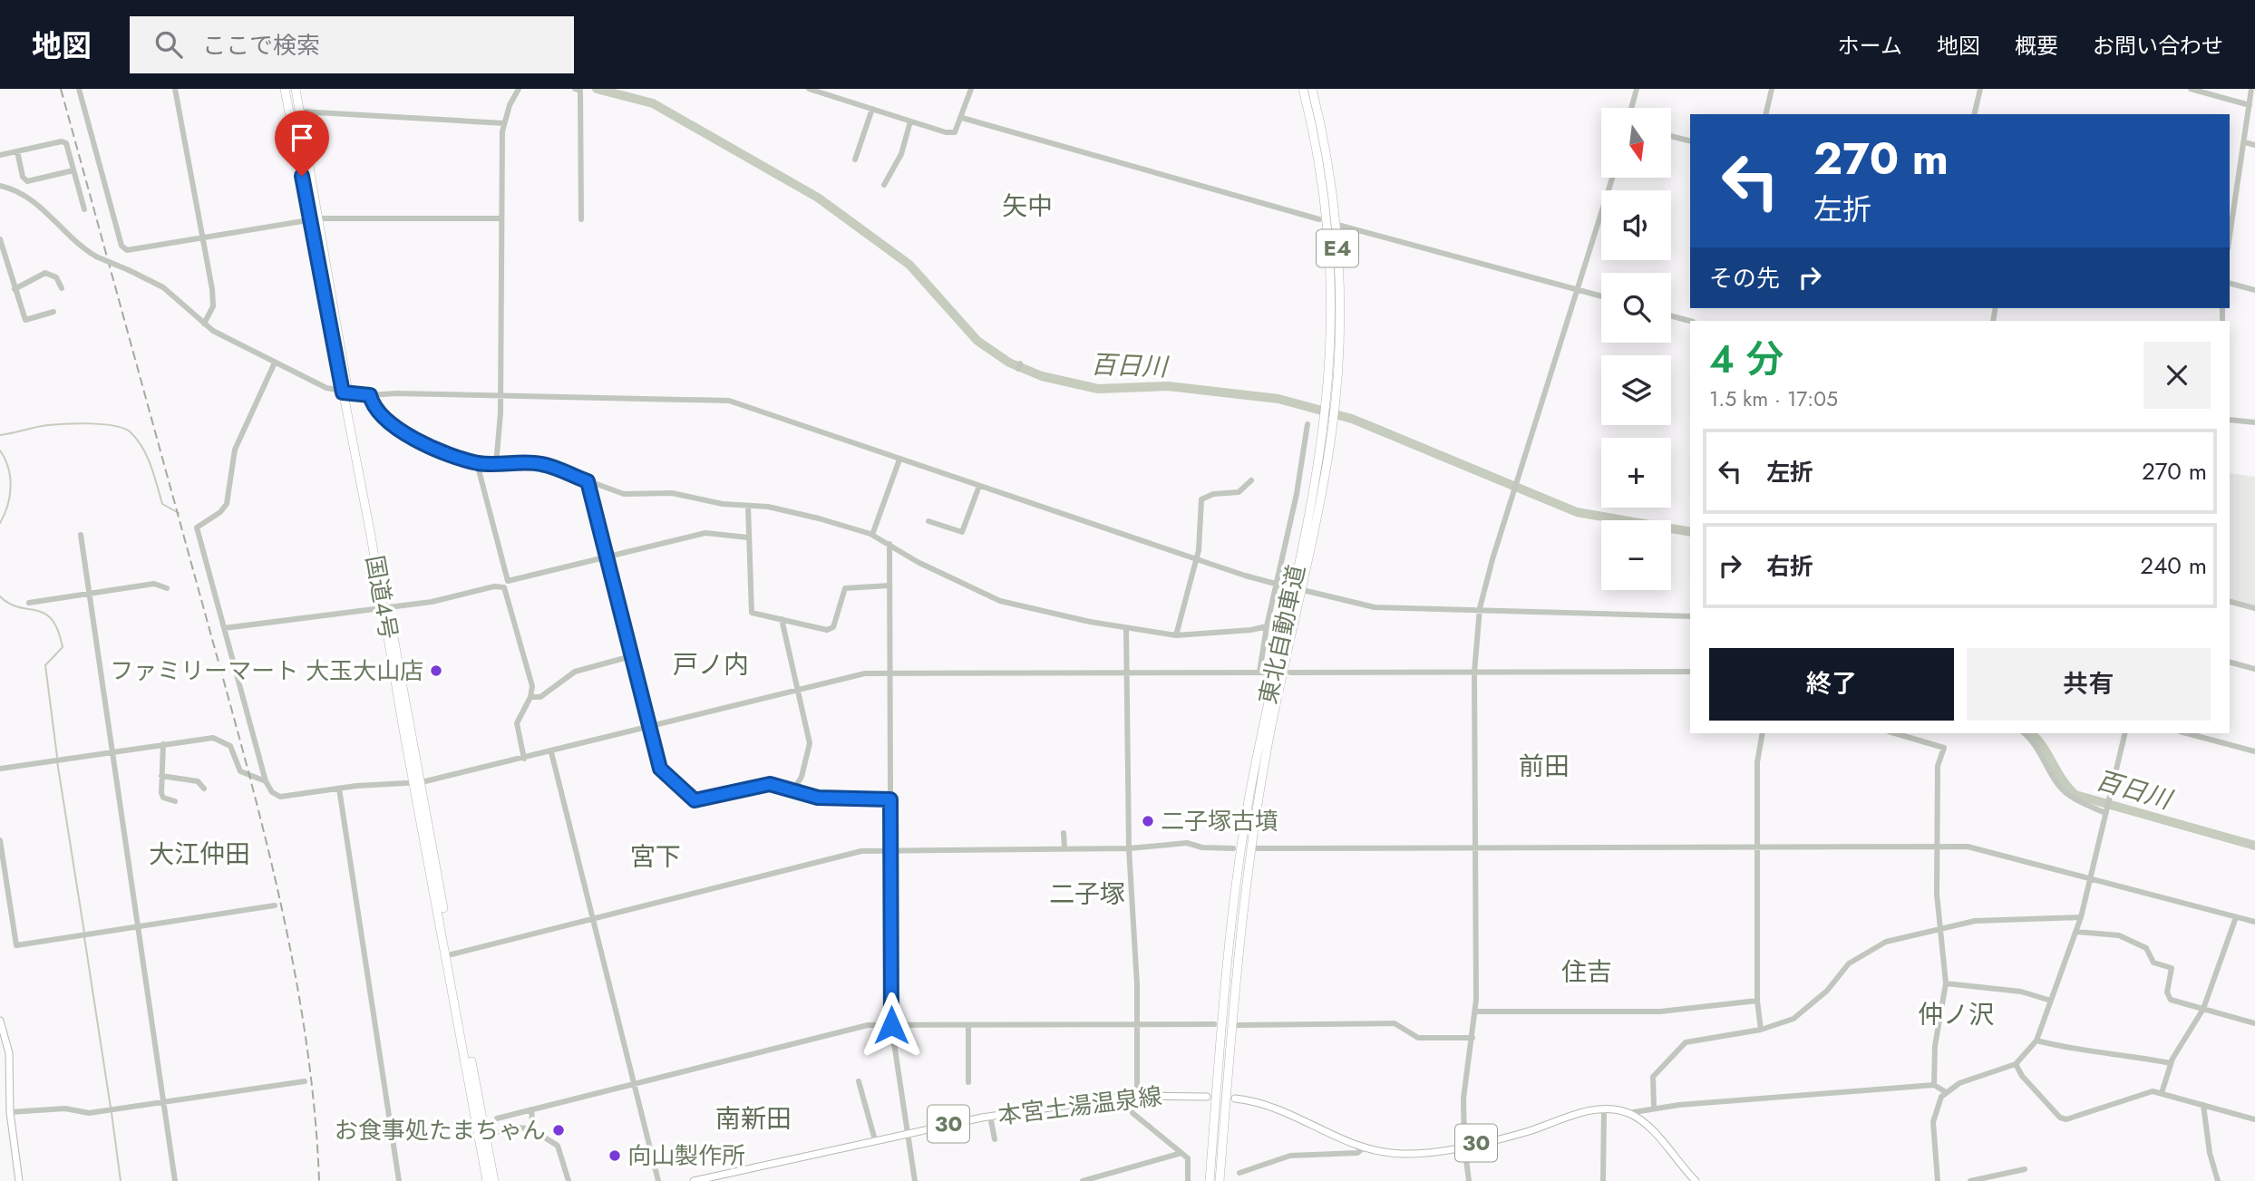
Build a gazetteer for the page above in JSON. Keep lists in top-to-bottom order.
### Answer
{
  "streets": {
    "highway": ["E4", "国道4号", "東北自動車道"],
    "main road": ["本宮土湯温泉線", "30"]
  },
  "districts": [
    "矢中",
    "戸ノ内",
    "前田",
    "大江仲田",
    "宮下",
    "二子塚",
    "住吉",
    "仲ノ沢",
    "南新田"
  ],
  "water": ["百日川"],
  "places": [
    "ファミリーマート 大玉大山店",
    "二子塚古墳",
    "お食事処たまちゃん",
    "向山製作所"
  ],
  "north": "bottom",
  "page": {
    "header": "地図",
    "search": "ここで検索",
    "nav": [
      "ホーム",
      "地図",
      "概要",
      "お問い合わせ"
    ],
    "map_buttons": ["+", "−"],
    "turn": ["270 m", "左折"],
    "then": "その先",
    "heading": ["4 分", "1.5 km · 17:05"],
    "list": [
      {
        "name": "左折",
        "value": "270 m"
      },
      {
        "name": "右折",
        "value": "240 m"
      }
    ],
    "buttons": ["終了", "共有"]
  }
}
